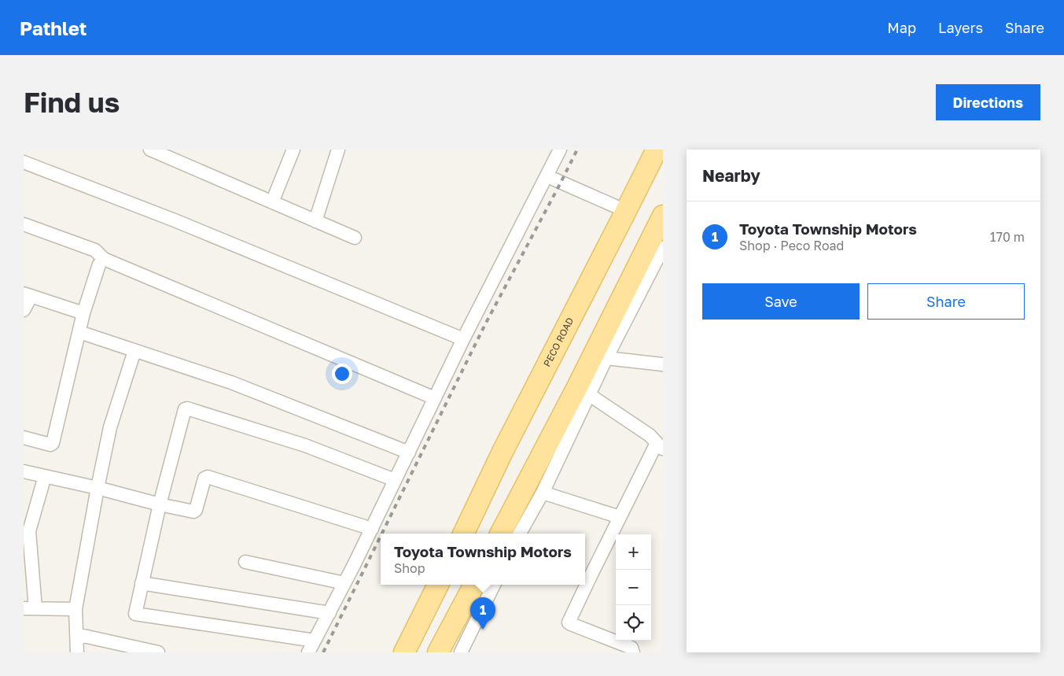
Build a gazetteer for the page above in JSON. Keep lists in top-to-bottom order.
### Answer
{
  "streets": {
    "main road": ["PECO ROAD"]
  },
  "page": {
    "header": "Pathlet",
    "nav": ["Map", "Layers", "Share"],
    "buttons": [
      "Directions",
      ["Save", "Share"]
    ],
    "title": "Find us",
    "heading": "Nearby",
    "list": [
      {
        "mark": "1",
        "name": "Toyota Township Motors",
        "note": "Shop · Peco Road",
        "value": "170 m"
      }
    ],
    "popup": ["Toyota Township Motors", "Shop"],
    "map_buttons": ["+", "−"],
    "pins": "1"
  }
}
